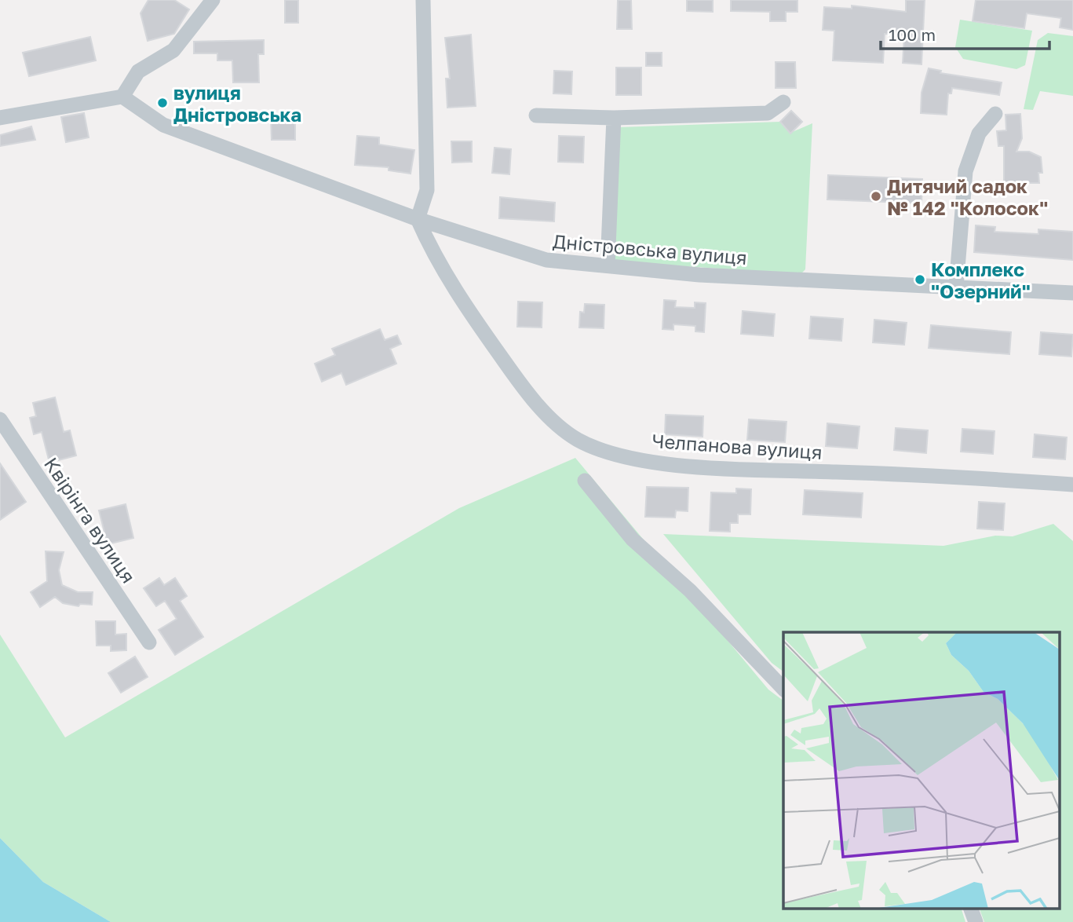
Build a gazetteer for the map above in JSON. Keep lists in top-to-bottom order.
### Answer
{
  "streets": {
    "street": ["Дністровська вулиця", "Челпанова вулиця", "Квірінга вулиця"]
  },
  "crossings": [
    ["Дністровська вулиця", "Челпанова вулиця"]
  ],
  "places": ["вулиця Дністровська", "Дитячий садок № 142 \"Колосок\"", "Комплекс \"Озерний\""],
  "scale_bar": "100 m"
}
